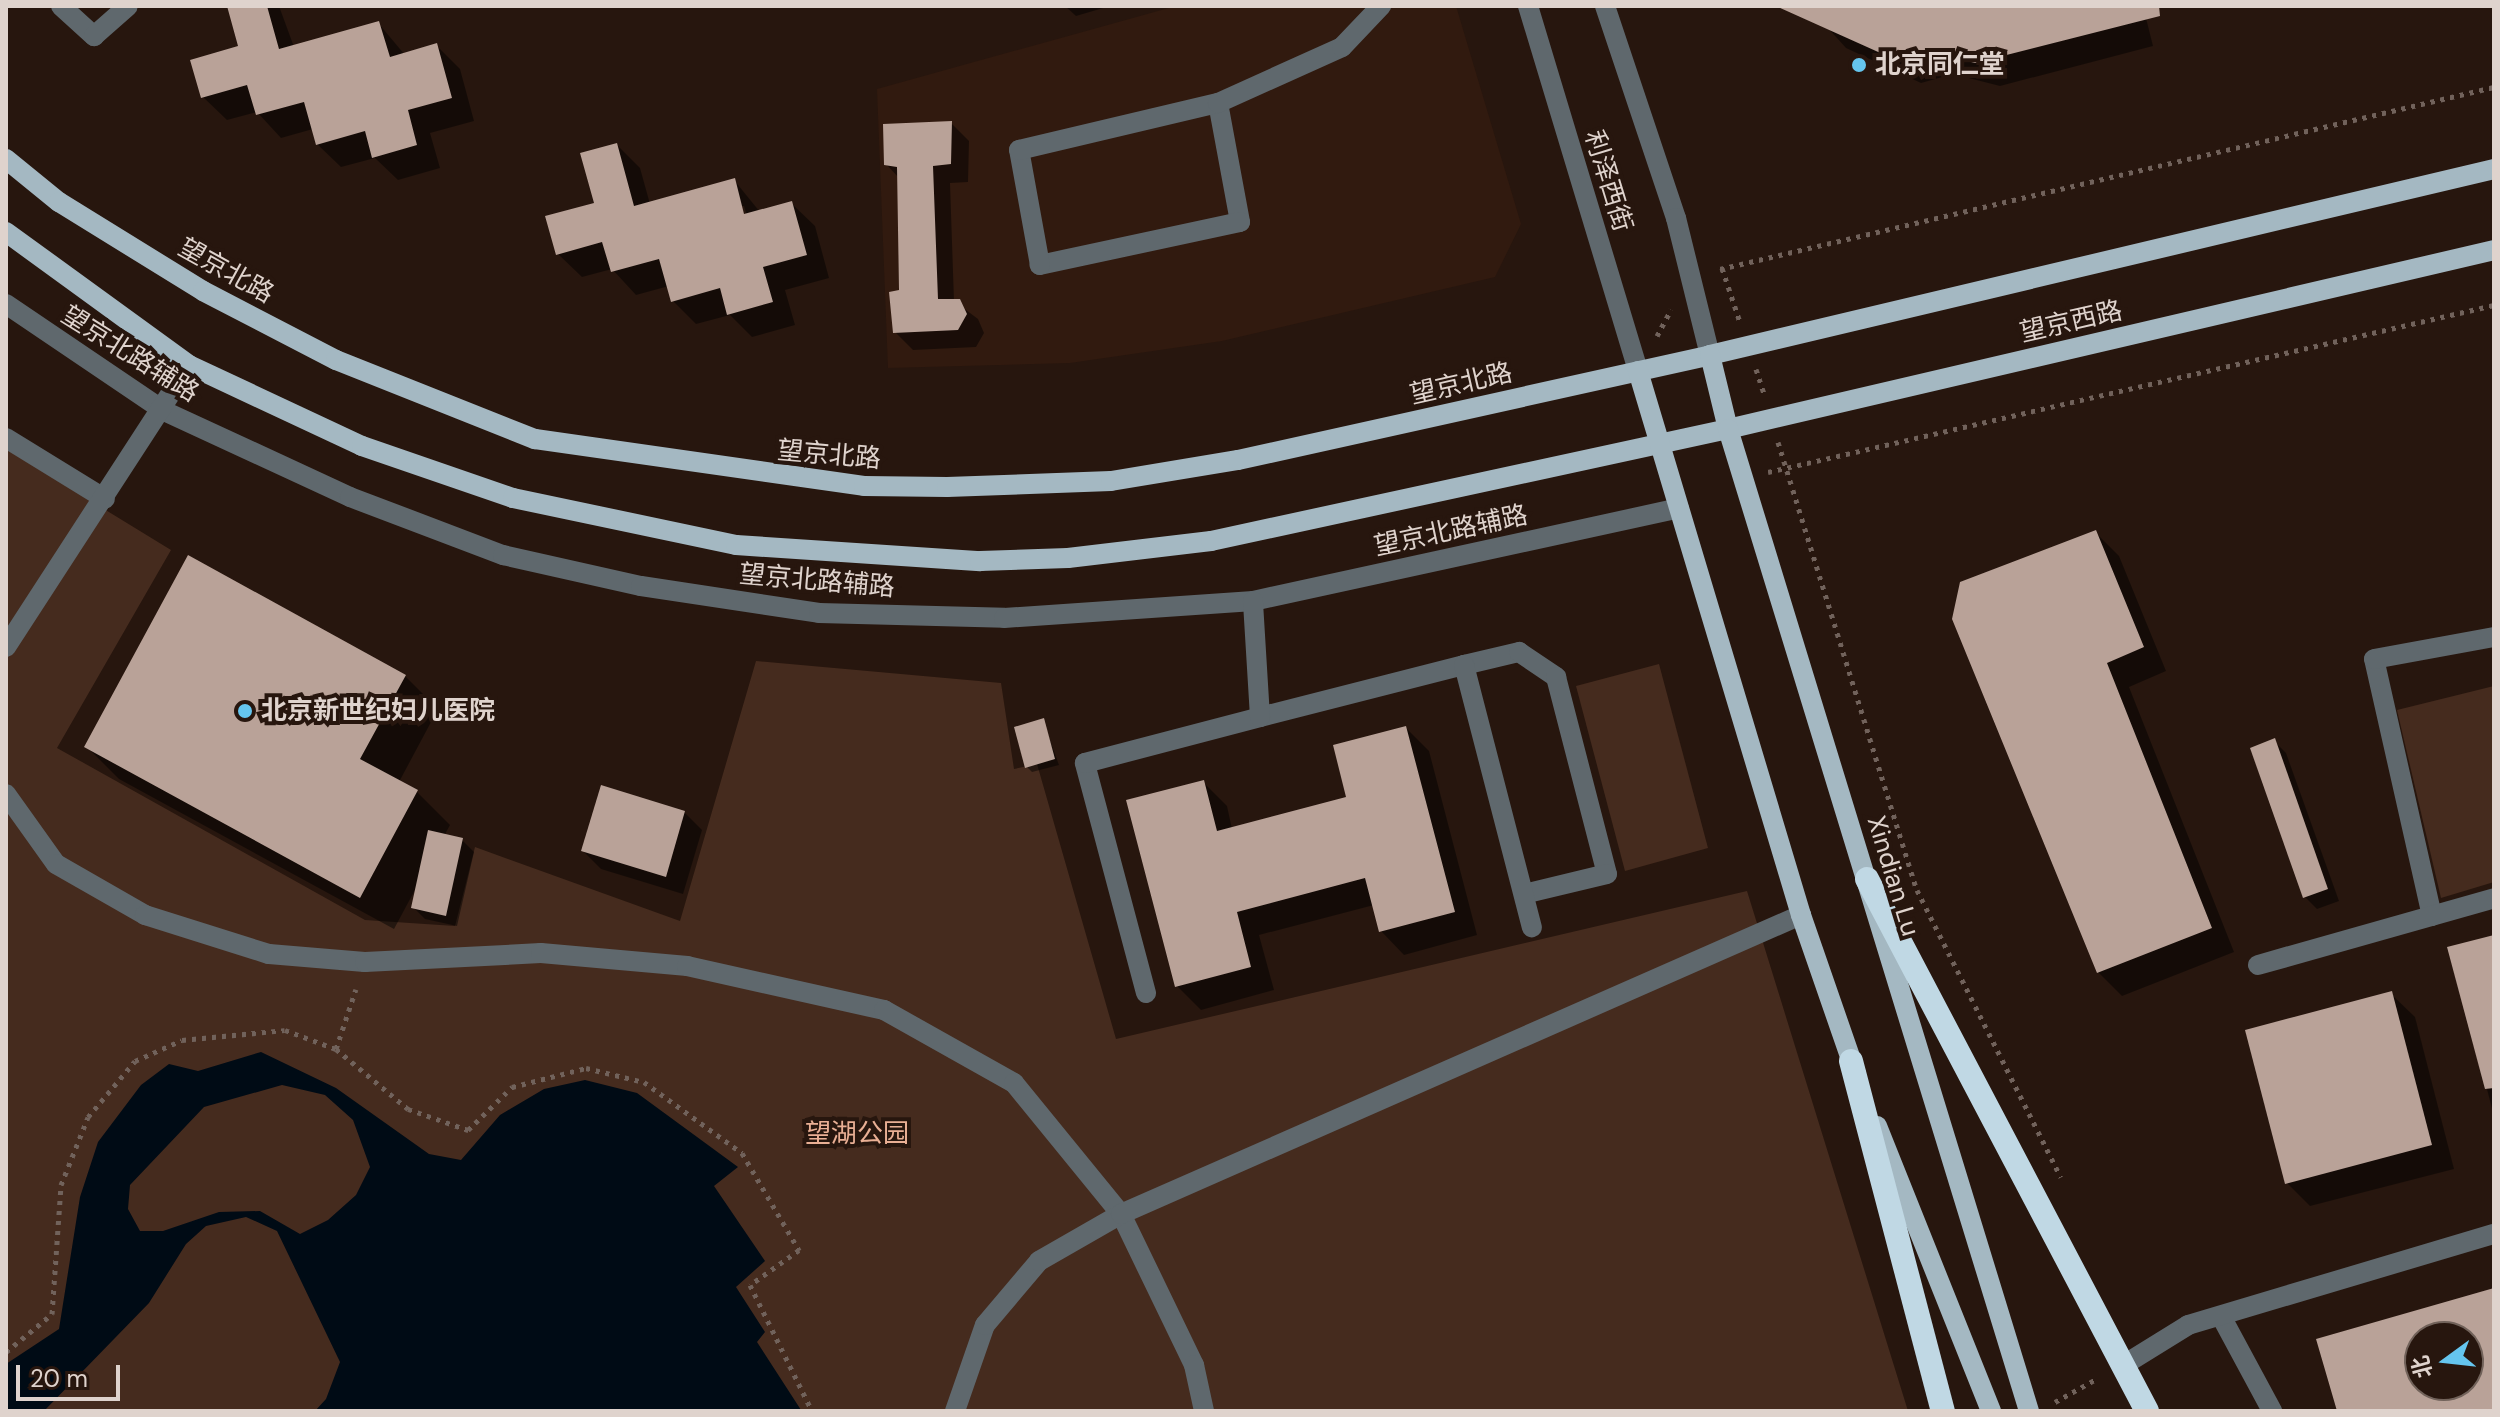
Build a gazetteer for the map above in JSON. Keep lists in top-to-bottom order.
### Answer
{
  "streets": {
    "main road": ["望京北路", "望京西路", "Xindian Lu"],
    "street": ["利泽西街", "望京北路辅路"]
  },
  "crossings": [
    ["利泽西街", "望京北路"],
    ["利泽西街", "望京西路"],
    ["利泽西街", "Xindian Lu"],
    ["望京北路", "望京西路"],
    ["望京北路", "Xindian Lu"],
    ["望京西路", "Xindian Lu"]
  ],
  "parks": ["望湖公园"],
  "places": ["北京同仁堂", "北京新世纪妇儿医院"],
  "scale_bar": "20 m",
  "north": "left"
}
